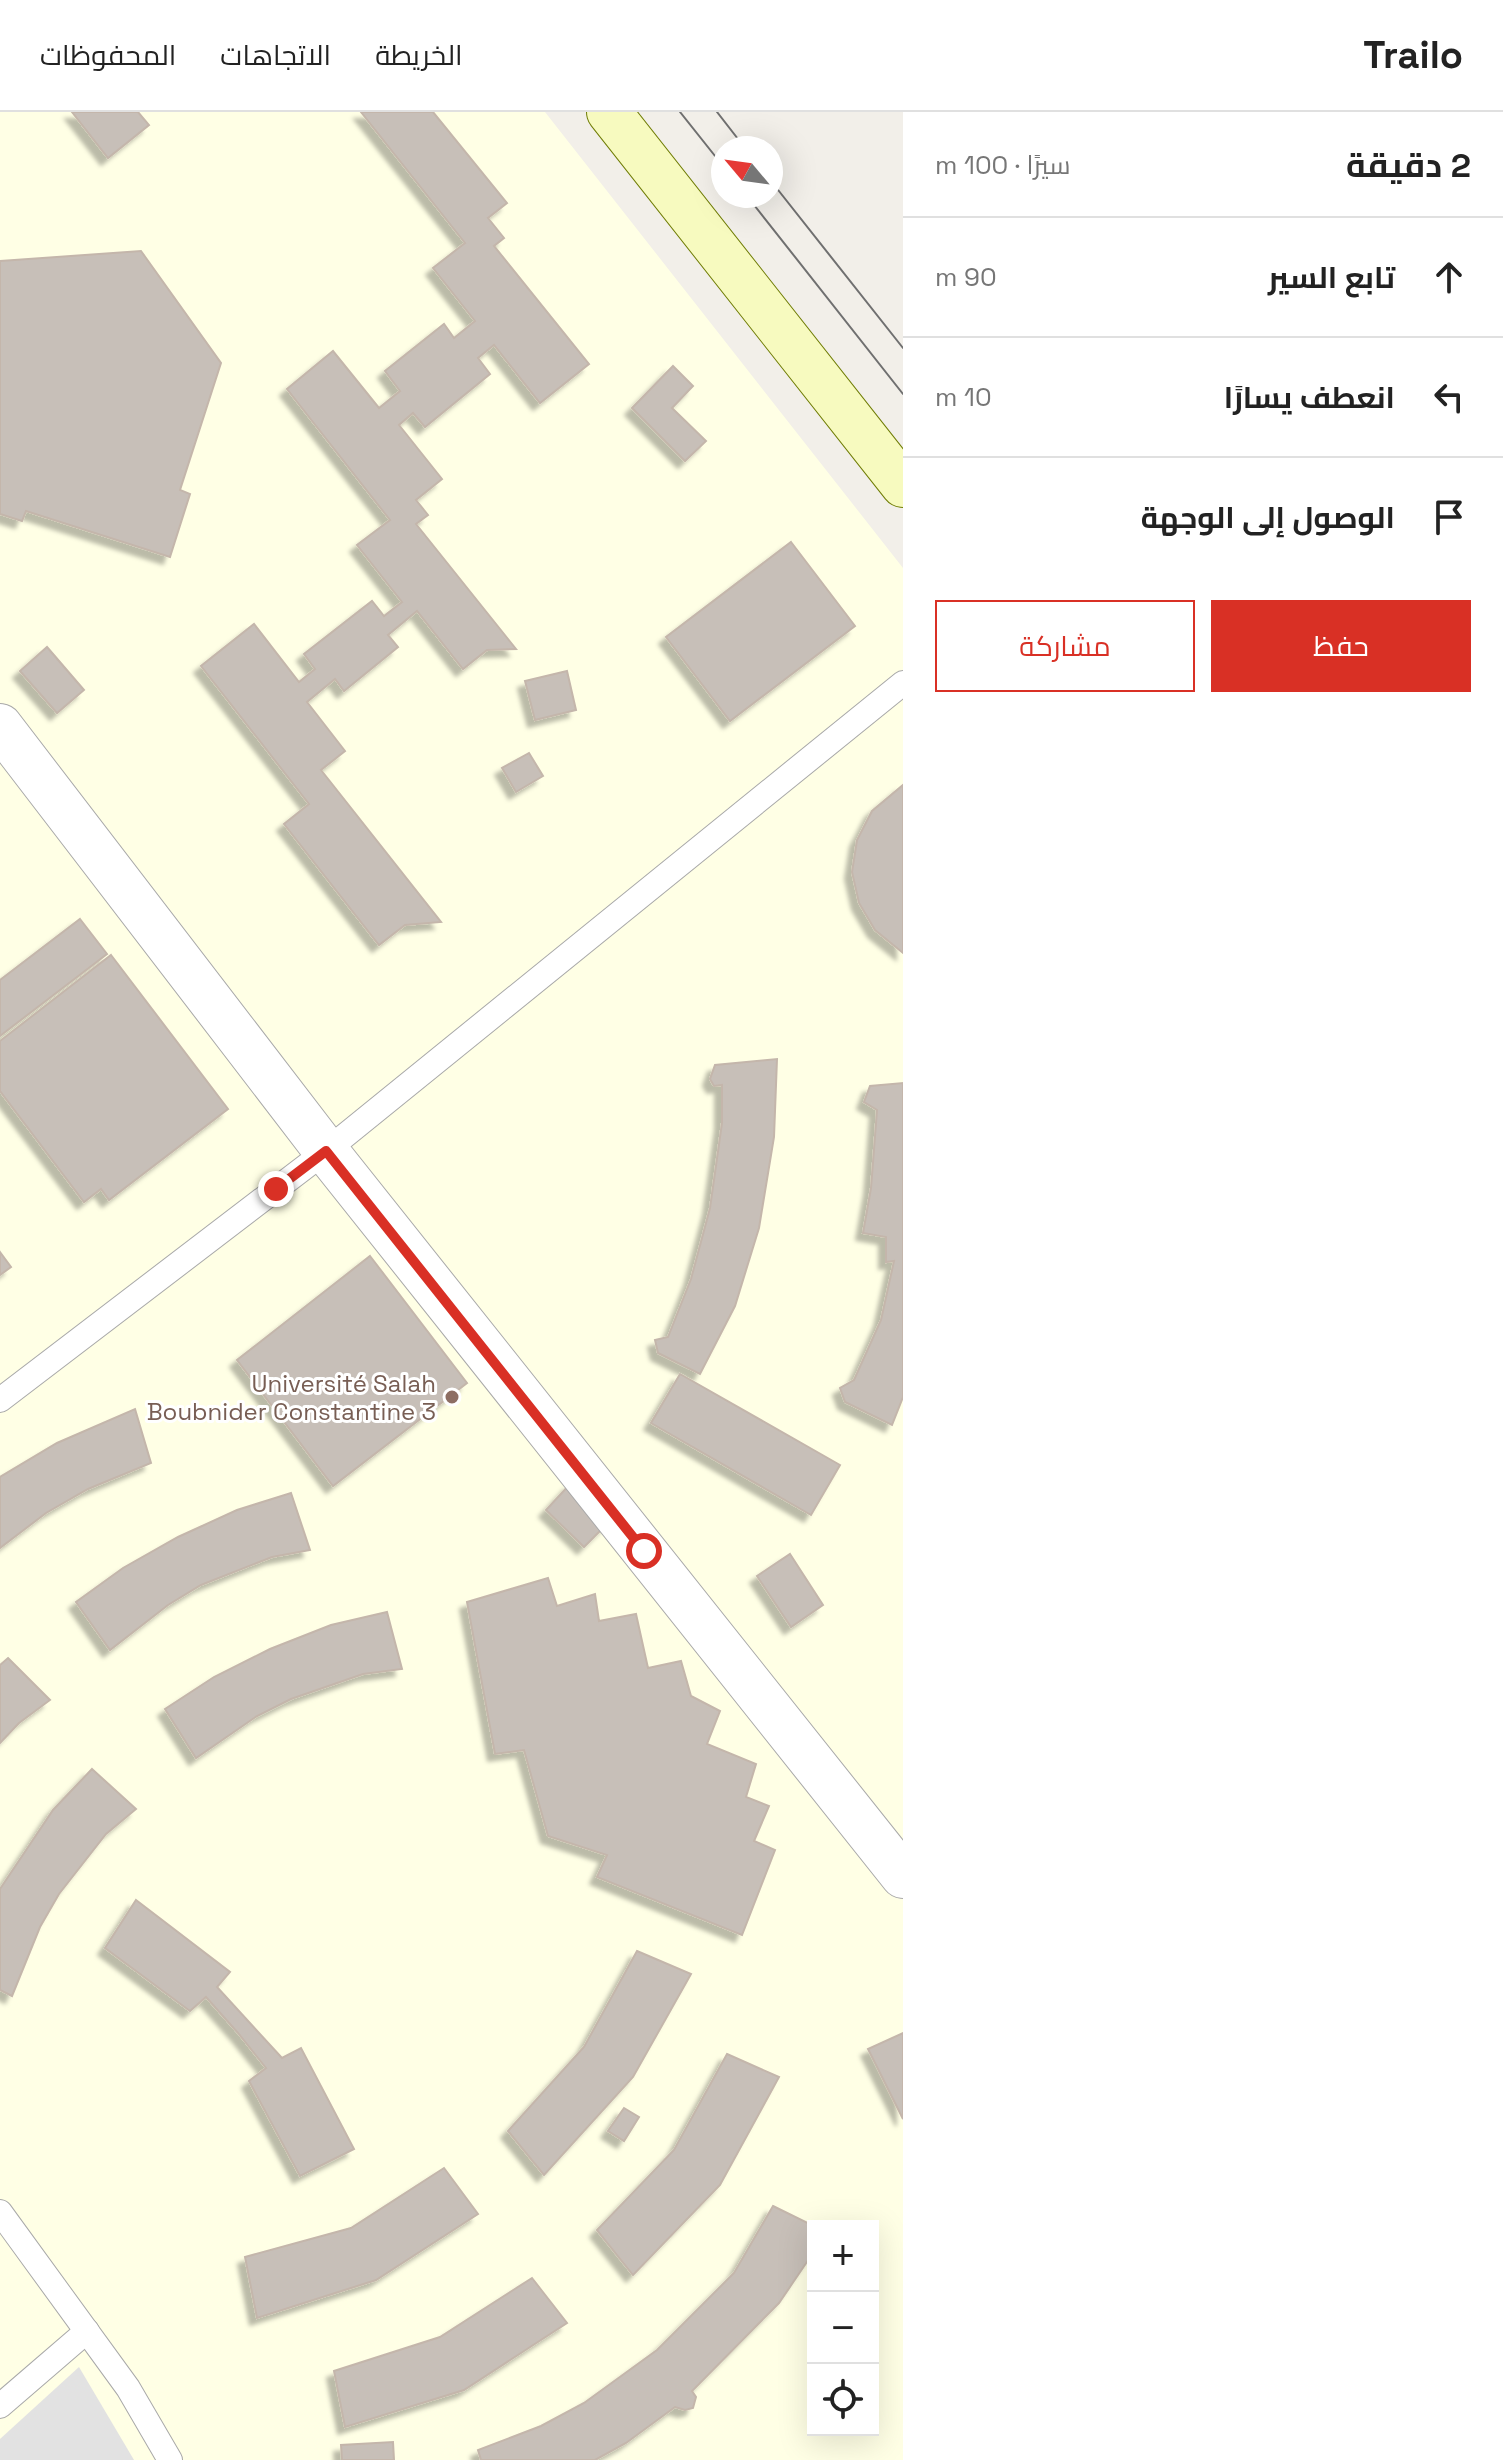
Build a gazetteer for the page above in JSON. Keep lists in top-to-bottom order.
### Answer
{
  "places": ["Université Salah Boubnider Constantine 3"],
  "north": "top left",
  "page": {
    "header": "Trailo",
    "nav": ["الخريطة", "الاتجاهات", "المحفوظات"],
    "heading": ["2 دقيقة", "سيرًا · 100 m"],
    "list": [
      ["تابع السير", "90 m"],
      ["انعطف يسارًا", "10 m"],
      "الوصول إلى الوجهة"
    ],
    "buttons": ["حفظ", "مشاركة"],
    "map_buttons": ["+", "−"]
  }
}
